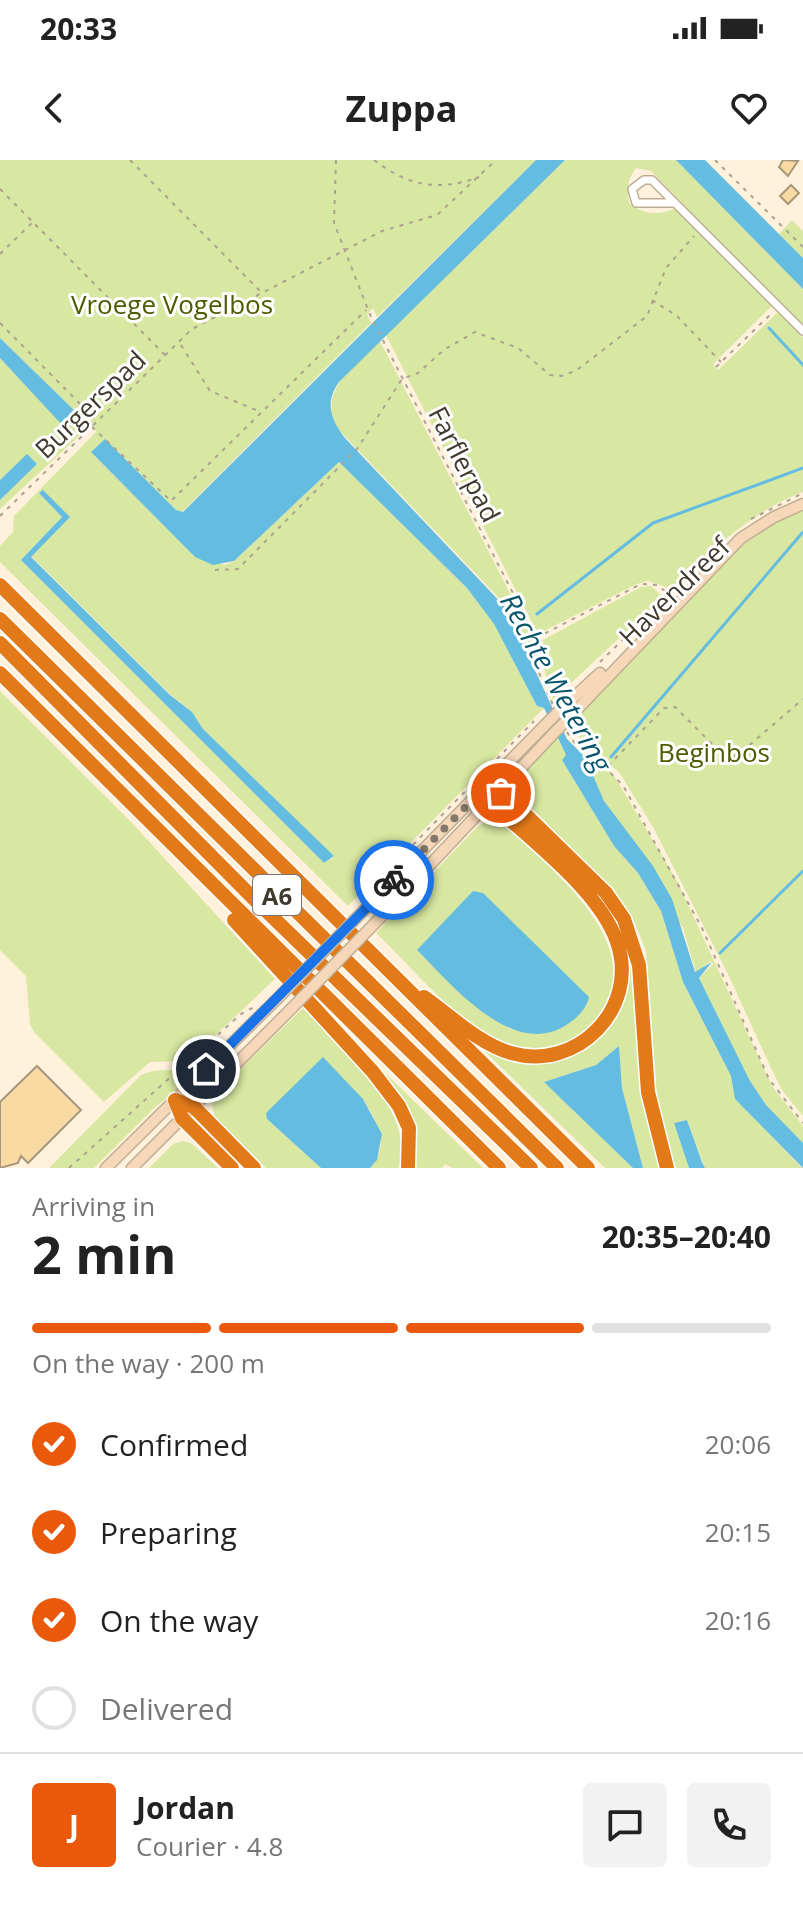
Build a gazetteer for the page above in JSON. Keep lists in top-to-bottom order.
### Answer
{
  "streets": {
    "highway": ["A6"],
    "main road": ["Havendreef"],
    "path": ["Burgerspad", "Farflerpad"]
  },
  "crossings": [
    ["Burgerspad", "Farflerpad"],
    ["Farflerpad", "Havendreef"],
    ["Havendreef", "A6"]
  ],
  "water": ["Rechte Wetering"],
  "parks": ["Vroege Vogelbos", "Beginbos"],
  "page": {
    "status": "20:33",
    "header": "Zuppa",
    "heading": ["2 min", "Arriving in", "20:35–20:40"],
    "panel": ["Jordan", "Courier · 4.8"],
    "bar": "On the way · 200 m",
    "list": [
      ["Confirmed", "20:06"],
      ["Preparing", "20:15"],
      ["On the way", "20:16"],
      "Delivered"
    ],
    "round": "J"
  }
}
